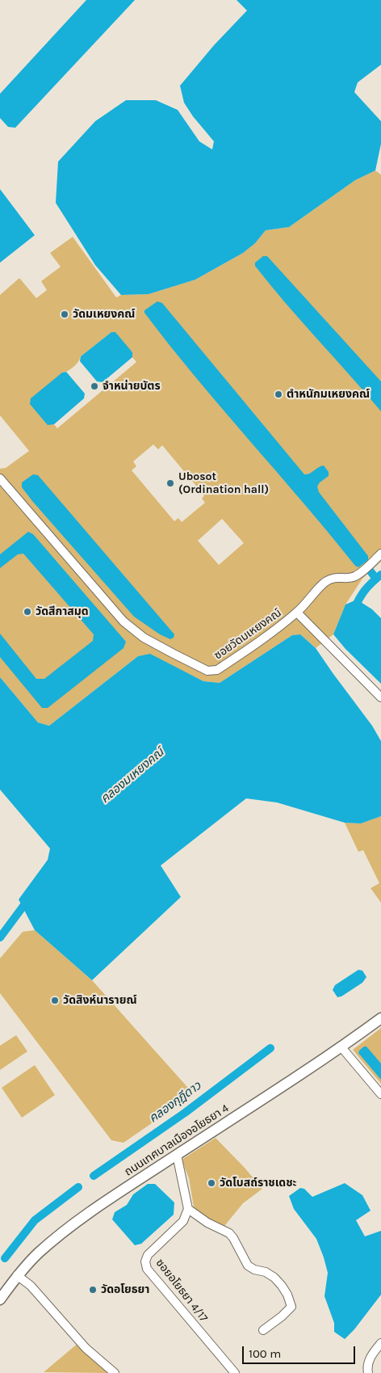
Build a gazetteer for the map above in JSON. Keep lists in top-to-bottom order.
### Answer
{
  "streets": {
    "street": ["ซอยวัดมเหยงคณ์", "ถนนเทศบาลเมืองอโยธยา 4", "ซอยอโยธยา 4/17"]
  },
  "water": ["คลองมเหยงคณ์", "คลองกุฎีดาว"],
  "places": [
    "วัดมเหยงคณ์",
    "จำหน่ายบัตร",
    "ตำหนักมเหยงคณ์",
    "Ubosot (Ordination hall)",
    "วัดสีกาสมุด",
    "วัดสิงห์นารายณ์",
    "วัดโบสถ์ราชเดชะ",
    "วัดอโยธยา"
  ],
  "scale_bar": "100 m"
}
